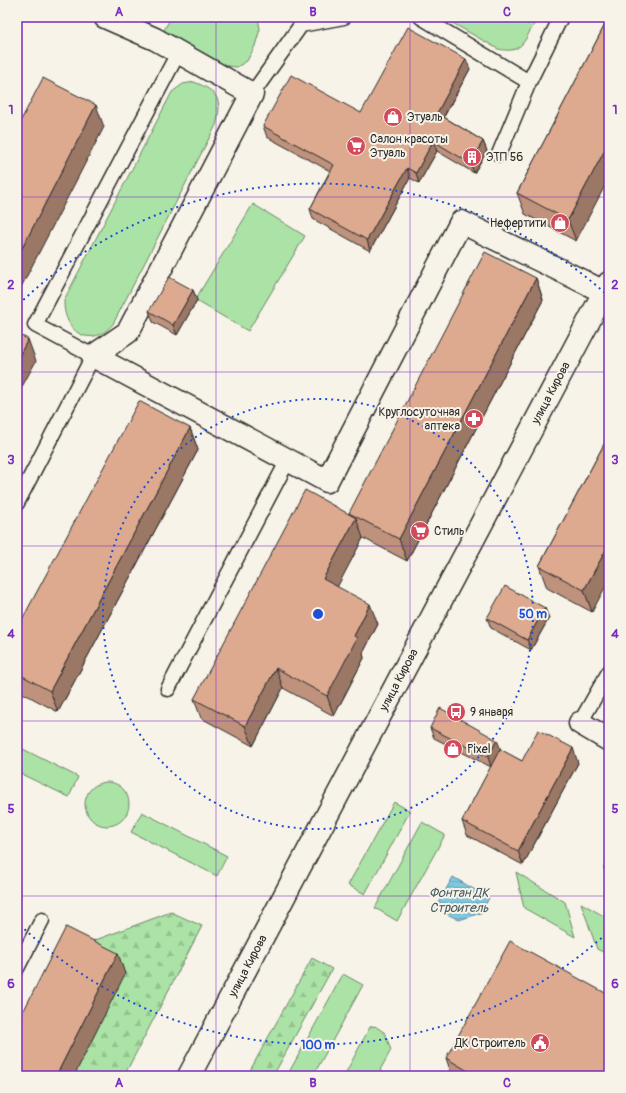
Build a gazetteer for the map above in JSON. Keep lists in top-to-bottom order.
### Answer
{
  "streets": {
    "street": ["улица Кирова"]
  },
  "water": ["Фонтан ДК Строитель"],
  "places": {
    "shop": ["Этуаль", "Нефертити", "Pixel"],
    "supermarket": ["Салон красоты Этуаль", "Стиль"],
    "building": ["ЭТП 56"],
    "pharmacy": ["Круглосуточная аптека"],
    "bus stop": ["9 января"],
    "public building": ["ДК Строитель"]
  },
  "grid": {
    "columns": ["A", "B", "C"],
    "rows": [
      "1",
      "2",
      "3",
      "4",
      "5",
      "6"
    ]
  },
  "rings": ["50 m", "100 m"]
}
